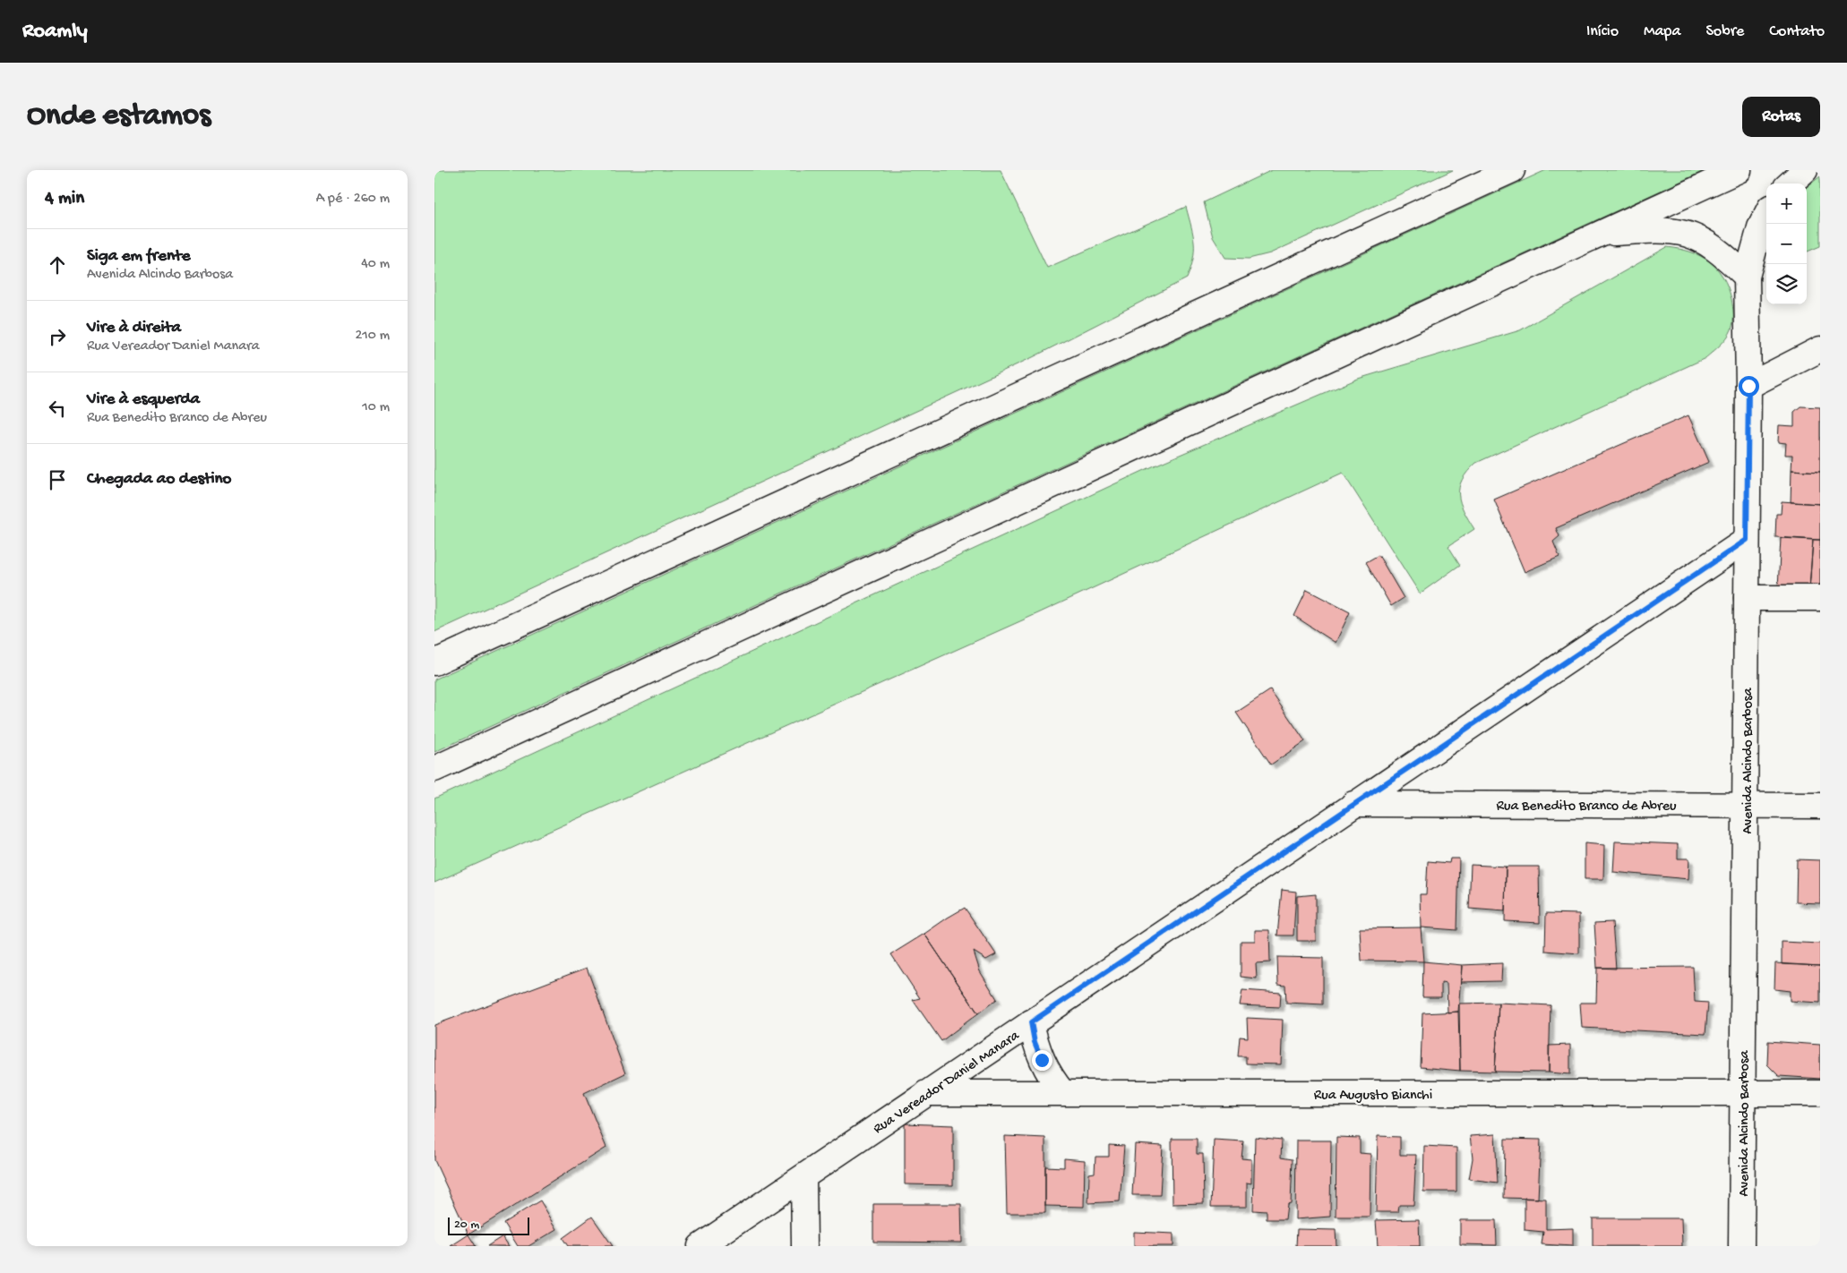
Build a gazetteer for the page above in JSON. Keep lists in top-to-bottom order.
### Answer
{
  "streets": {
    "main road": [
      "Avenida Alcindo Barbosa",
      "Rua Benedito Branco de Abreu",
      "Rua Vereador Daniel Manara",
      "Rua Augusto Bianchi"
    ]
  },
  "crossings": [
    ["Avenida Alcindo Barbosa", "Rua Benedito Branco de Abreu"],
    ["Avenida Alcindo Barbosa", "Rua Vereador Daniel Manara"],
    ["Avenida Alcindo Barbosa", "Rua Augusto Bianchi"],
    ["Rua Benedito Branco de Abreu", "Rua Vereador Daniel Manara"],
    ["Rua Vereador Daniel Manara", "Rua Augusto Bianchi"]
  ],
  "scale_bar": "20 m",
  "page": {
    "header": "Roamly",
    "nav": [
      "Início",
      "Mapa",
      "Sobre",
      "Contato"
    ],
    "buttons": "Rotas",
    "title": "Onde estamos",
    "heading": ["4 min", "A pé · 260 m"],
    "map_buttons": ["+", "−"],
    "list": [
      ["Siga em frente", "Avenida Alcindo Barbosa", "40 m"],
      ["Vire à direita", "Rua Vereador Daniel Manara", "210 m"],
      ["Vire à esquerda", "Rua Benedito Branco de Abreu", "10 m"],
      "Chegada ao destino"
    ],
    "scale": "20 m"
  }
}
